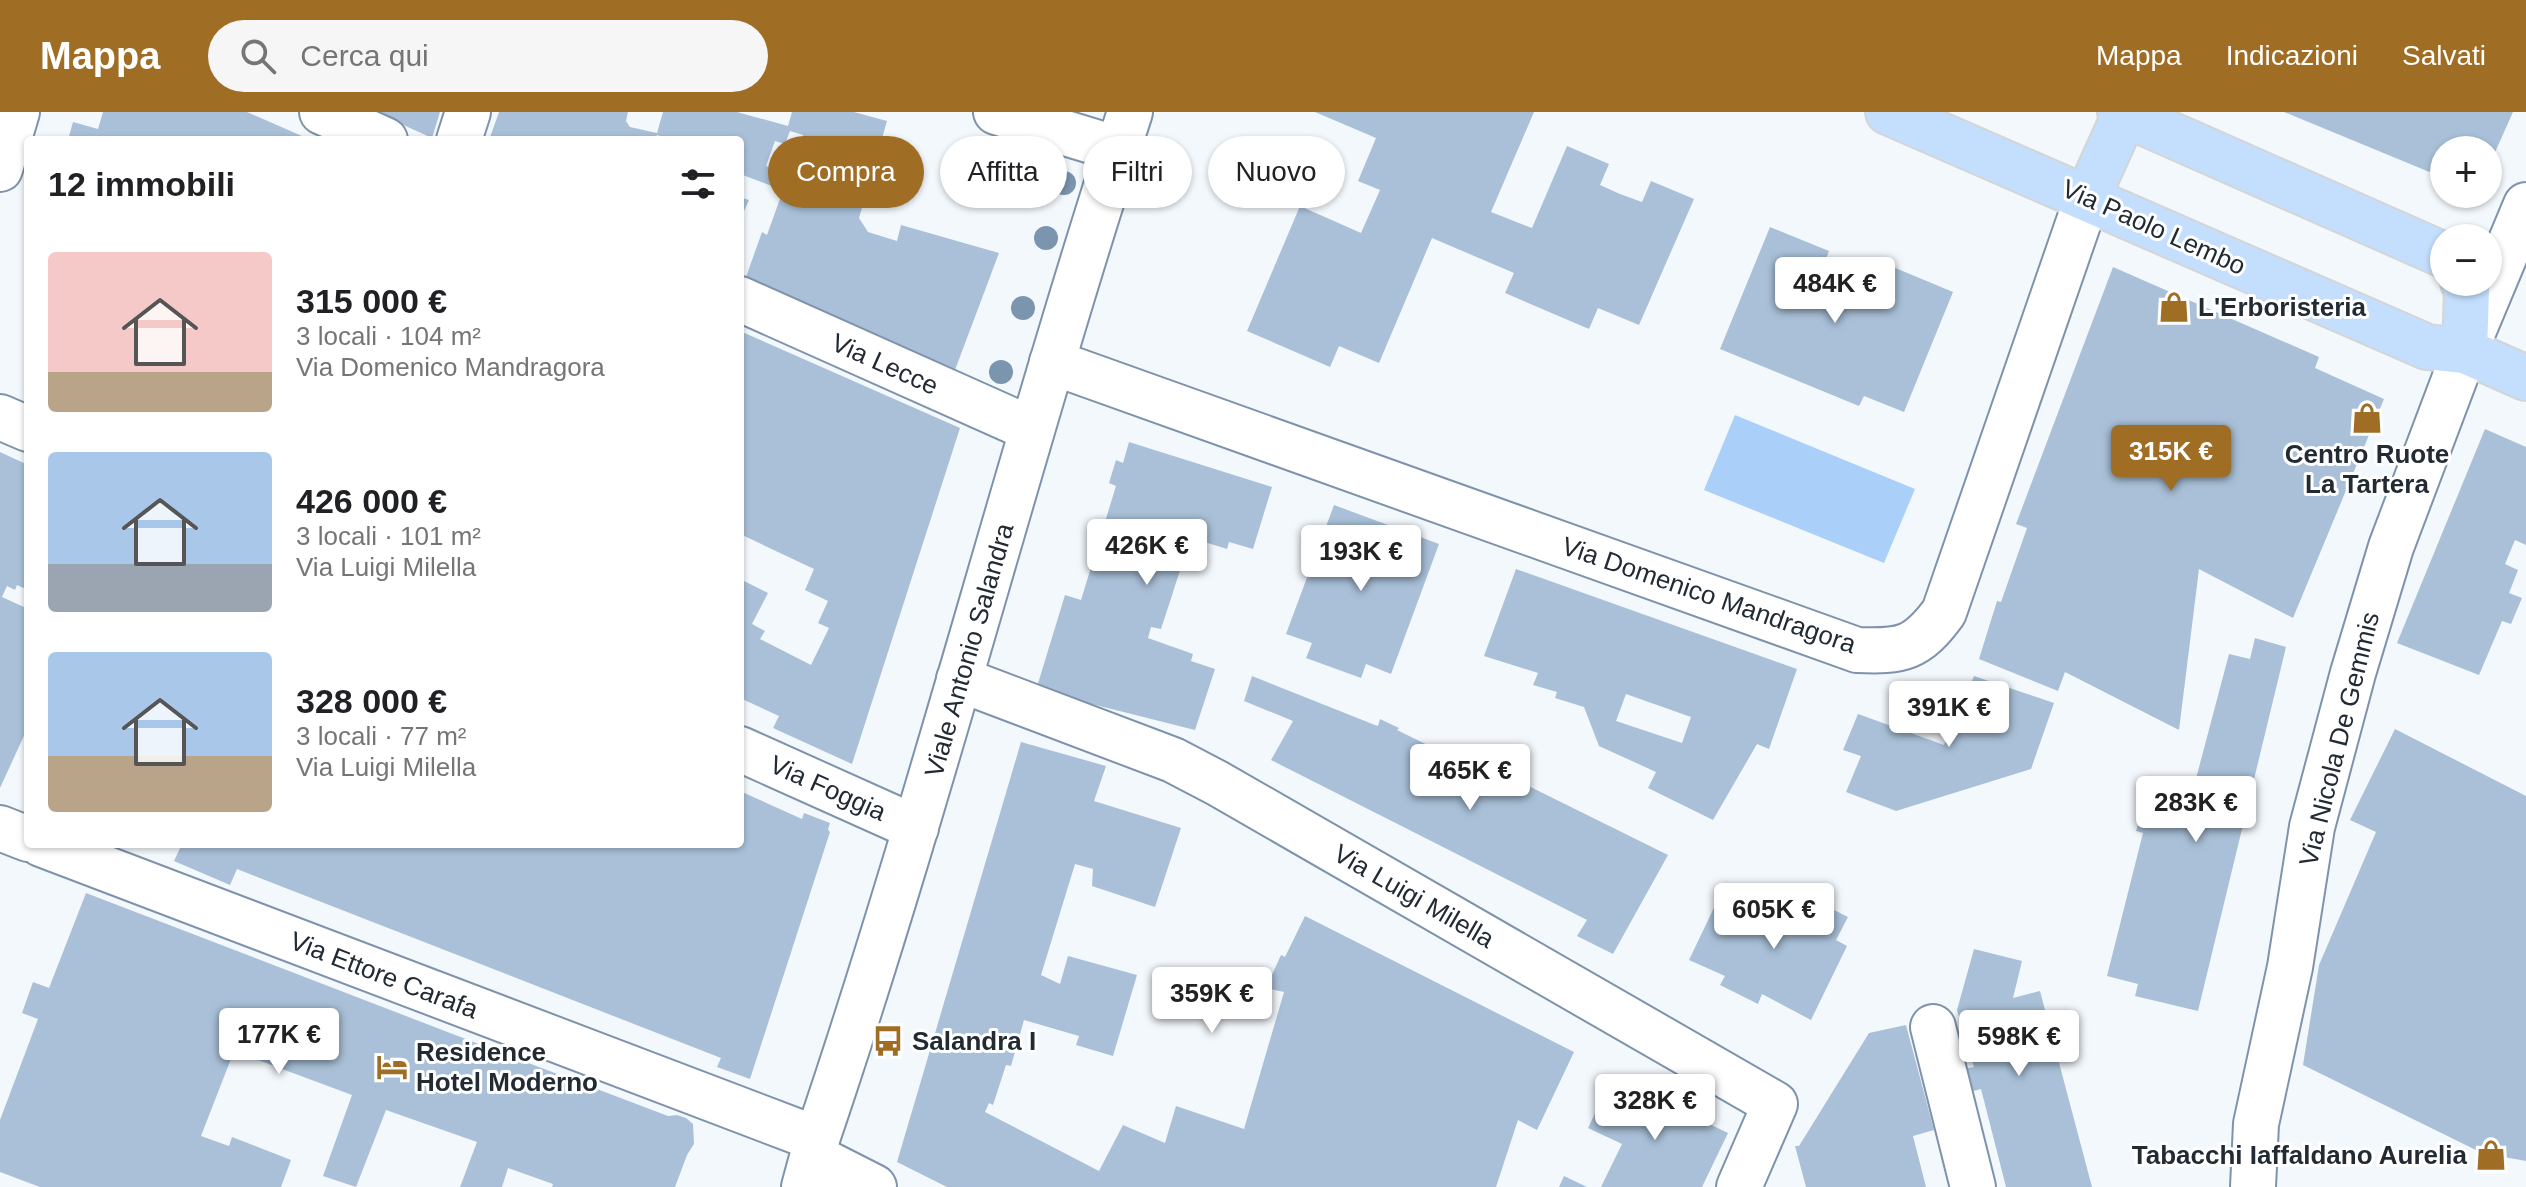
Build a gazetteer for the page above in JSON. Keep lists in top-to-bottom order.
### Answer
{
  "streets": {
    "main road": ["Via Paolo Lembo"],
    "street": [
      "Via Lecce",
      "Via Domenico Mandragora",
      "Viale Antonio Salandra",
      "Via Nicola De Gemmis",
      "Via Foggia",
      "Via Luigi Milella",
      "Via Ettore Carafa"
    ]
  },
  "crossings": [
    ["Via Paolo Lembo", "Via Domenico Mandragora"],
    ["Via Paolo Lembo", "Via Nicola De Gemmis"],
    ["Via Lecce", "Viale Antonio Salandra"],
    ["Via Domenico Mandragora", "Viale Antonio Salandra"],
    ["Viale Antonio Salandra", "Via Foggia"],
    ["Viale Antonio Salandra", "Via Luigi Milella"],
    ["Viale Antonio Salandra", "Via Ettore Carafa"]
  ],
  "places": {
    "shop": ["L'Erboristeria", "Centro Ruote La Tartera", "Tabacchi Iaffaldano Aurelia"],
    "bus stop": ["Salandra I"],
    "hotel": ["Residence Hotel Moderno"]
  },
  "page": {
    "header": "Mappa",
    "search": "Cerca qui",
    "nav": ["Mappa", "Indicazioni", "Salvati"],
    "map_buttons": ["+", "−"],
    "chip": [
      "Compra",
      "Affitta",
      "Filtri",
      "Nuovo"
    ],
    "heading": "12 immobili",
    "list": [
      {
        "name": "315 000 €",
        "note": "3 locali · 104 m² · Via Domenico Mandragora"
      },
      {
        "name": "426 000 €",
        "note": "3 locali · 101 m² · Via Luigi Milella"
      },
      {
        "name": "328 000 €",
        "note": "3 locali · 77 m² · Via Luigi Milella"
      }
    ],
    "price": [
      "484K €",
      "315K €",
      "426K €",
      "193K €",
      "391K €",
      "465K €",
      "283K €",
      "605K €",
      "359K €",
      "177K €",
      "598K €",
      "328K €"
    ]
  }
}
